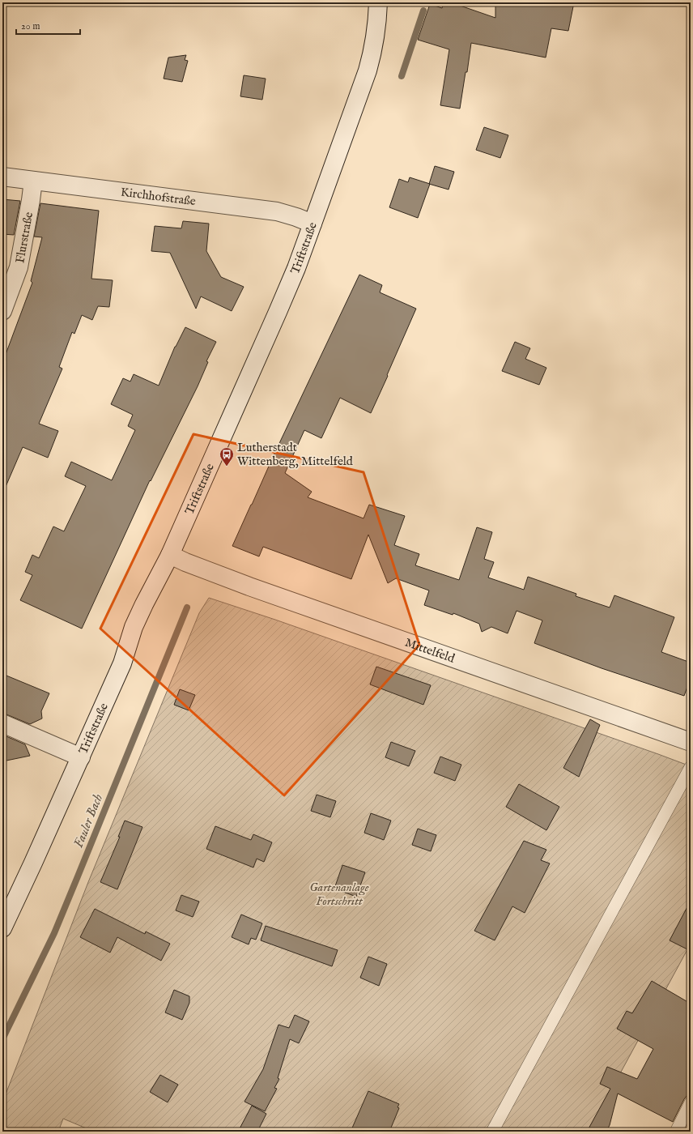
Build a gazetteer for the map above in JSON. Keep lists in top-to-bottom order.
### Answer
{
  "streets": {
    "street": [
      "Kirchhofstraße",
      "Flurstraße",
      "Triftstraße",
      "Mittelfeld"
    ]
  },
  "crossings": [
    ["Kirchhofstraße", "Flurstraße"],
    ["Kirchhofstraße", "Triftstraße"],
    ["Triftstraße", "Mittelfeld"]
  ],
  "water": ["Fauler Bach"],
  "parks": ["Gartenanlage Fortschritt"],
  "places": {
    "bus stop": ["Lutherstadt Wittenberg, Mittelfeld"]
  },
  "scale_bar": "20 m"
}
